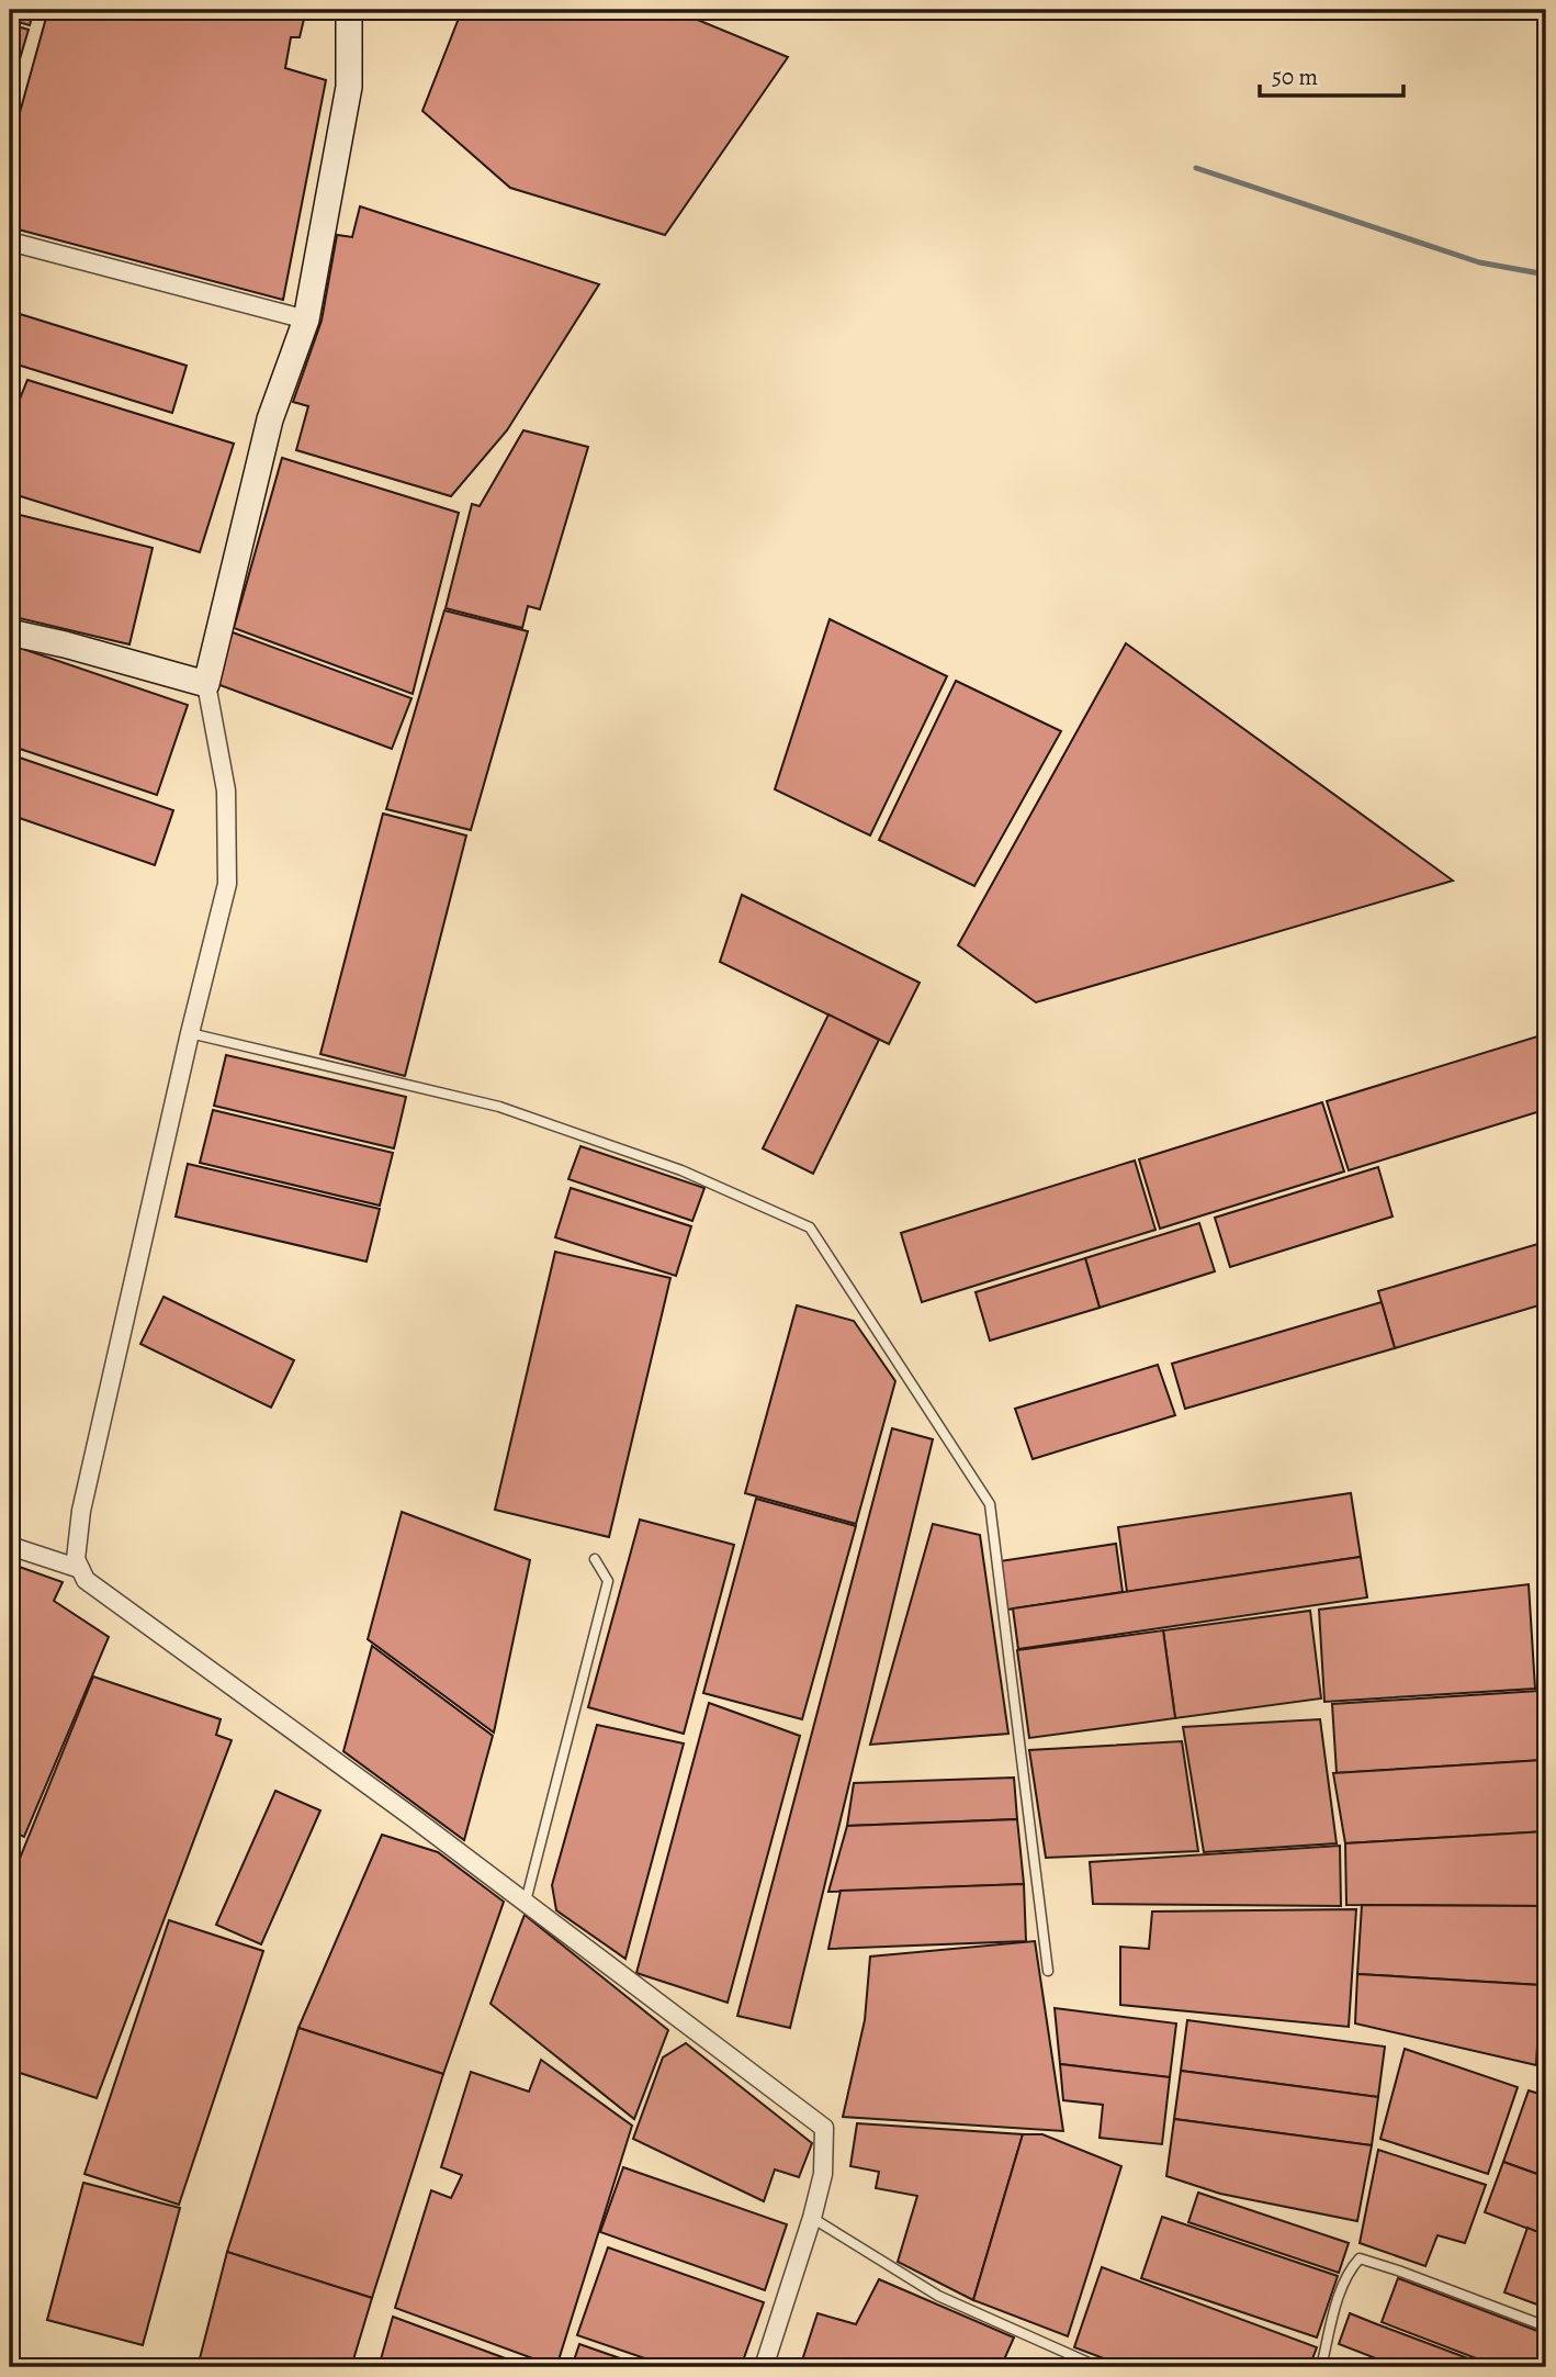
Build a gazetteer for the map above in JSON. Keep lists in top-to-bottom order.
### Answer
{
  "scale_bar": "50 m"
}
